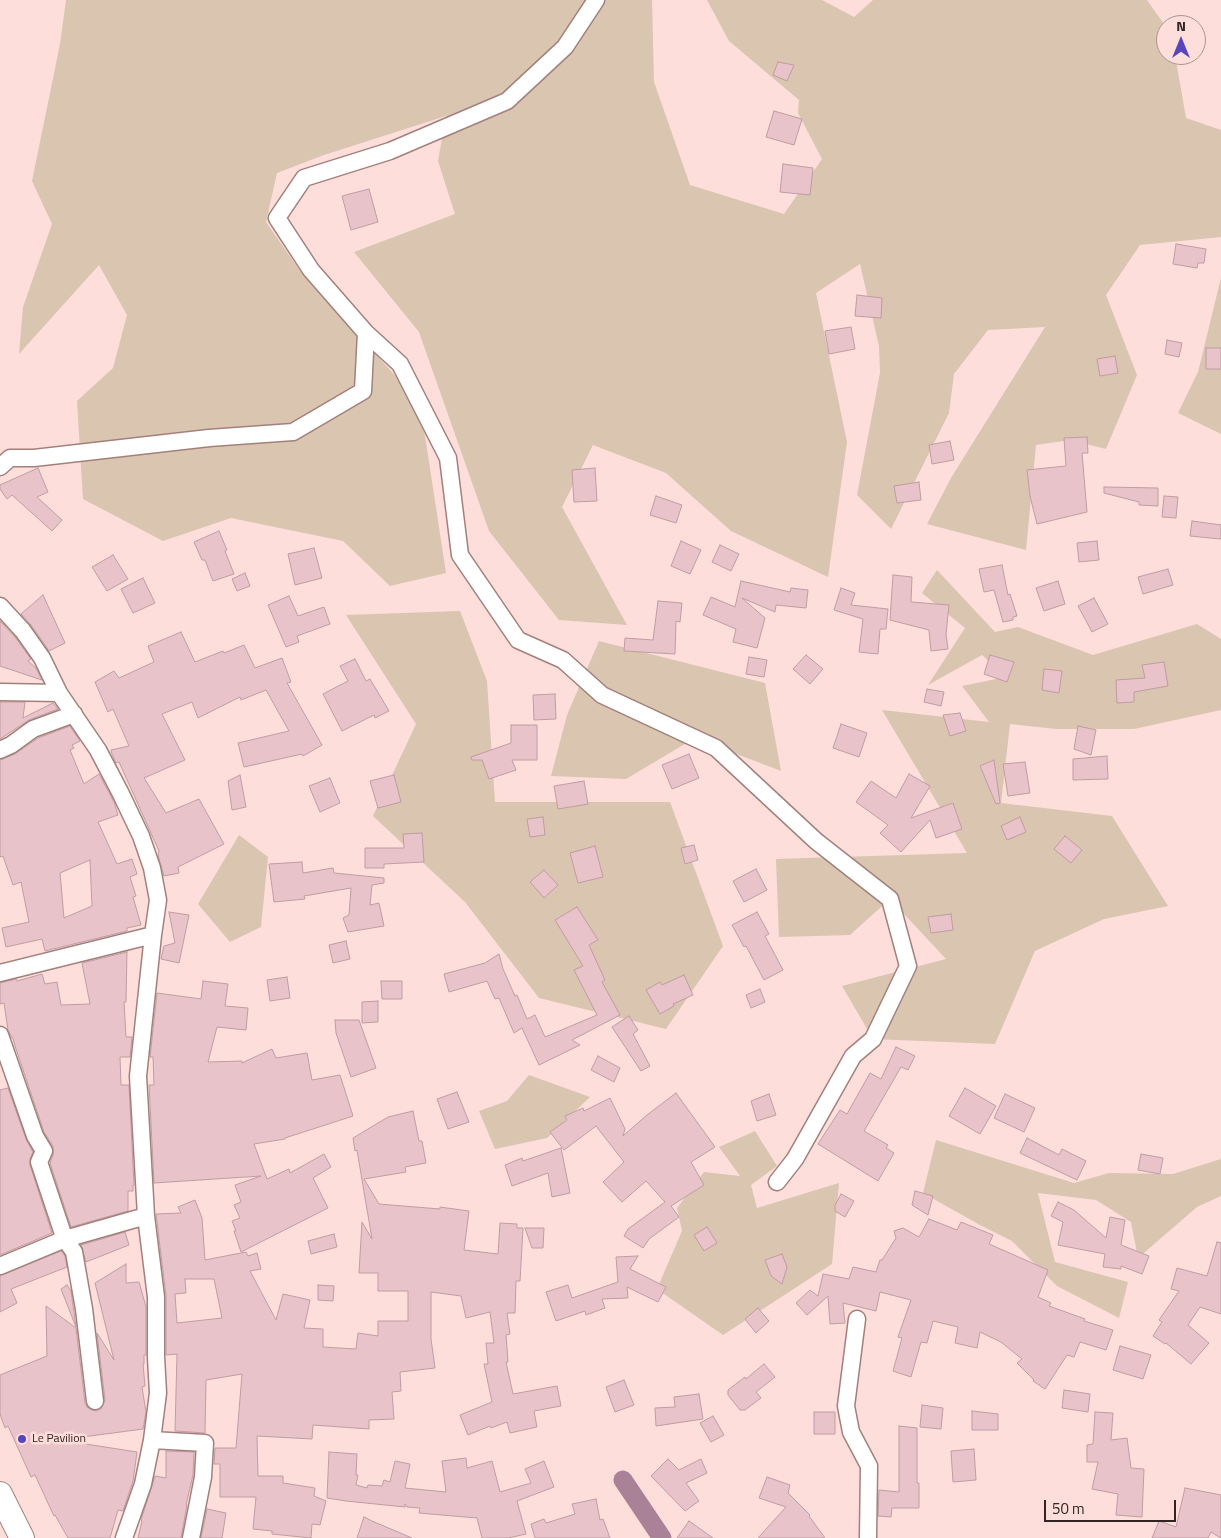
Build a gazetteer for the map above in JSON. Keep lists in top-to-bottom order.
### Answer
{
  "places": ["Le Pavilion"],
  "scale_bar": "50 m",
  "north": "top"
}
